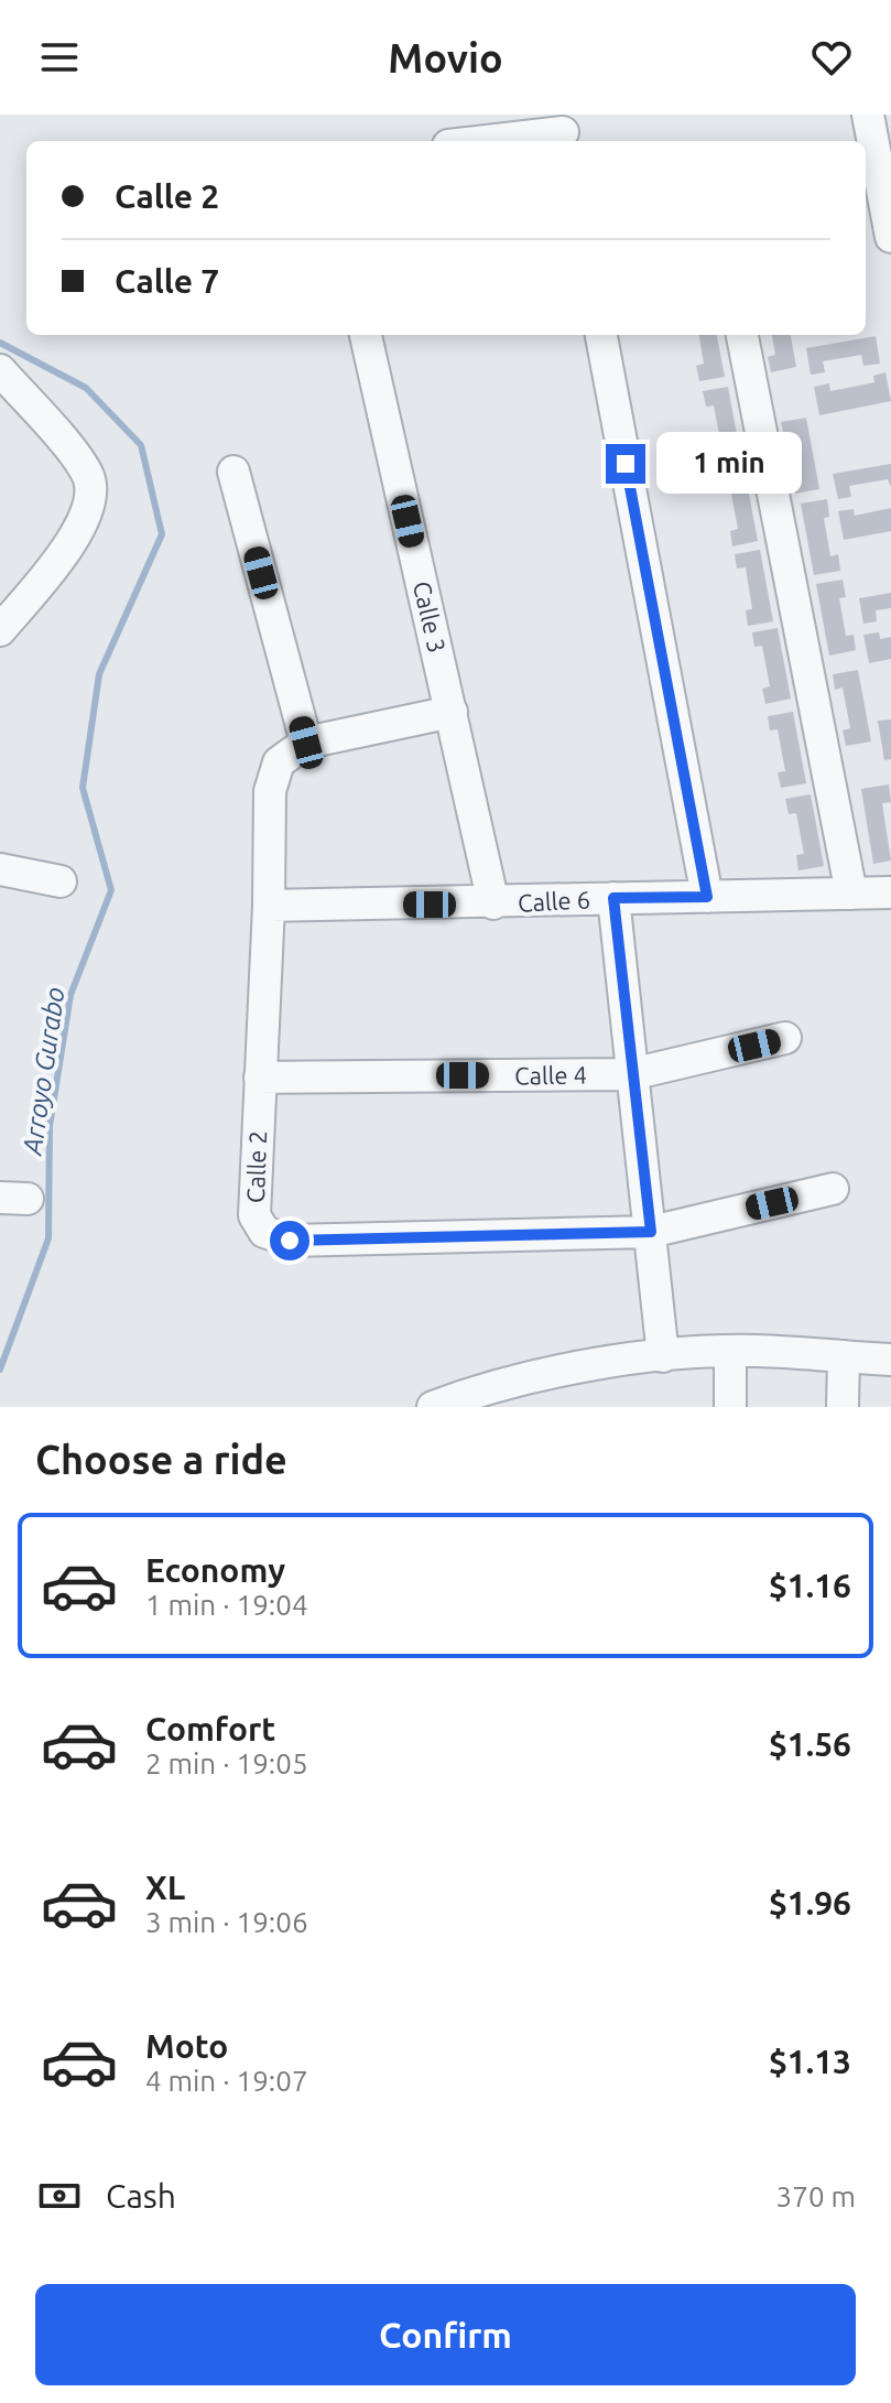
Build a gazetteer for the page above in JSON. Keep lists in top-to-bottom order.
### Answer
{
  "streets": {
    "street": [
      "Calle 3",
      "Calle 6",
      "Calle 4",
      "Calle 2"
    ]
  },
  "crossings": [
    ["Calle 3", "Calle 6"],
    ["Calle 6", "Calle 2"],
    ["Calle 4", "Calle 2"]
  ],
  "water": ["Arroyo Gurabo"],
  "page": {
    "header": "Movio",
    "banner": ["Calle 2", "Calle 7"],
    "bubble": "1 min",
    "heading": "Choose a ride",
    "list": [
      {
        "name": "Economy",
        "note": "1 min · 19:04",
        "value": "$1.16"
      },
      {
        "name": "Comfort",
        "note": "2 min · 19:05",
        "value": "$1.56"
      },
      {
        "name": "XL",
        "note": "3 min · 19:06",
        "value": "$1.96"
      },
      {
        "name": "Moto",
        "note": "4 min · 19:07",
        "value": "$1.13"
      }
    ],
    "pay": ["Cash", "370 m"],
    "buttons": "Confirm"
  }
}
